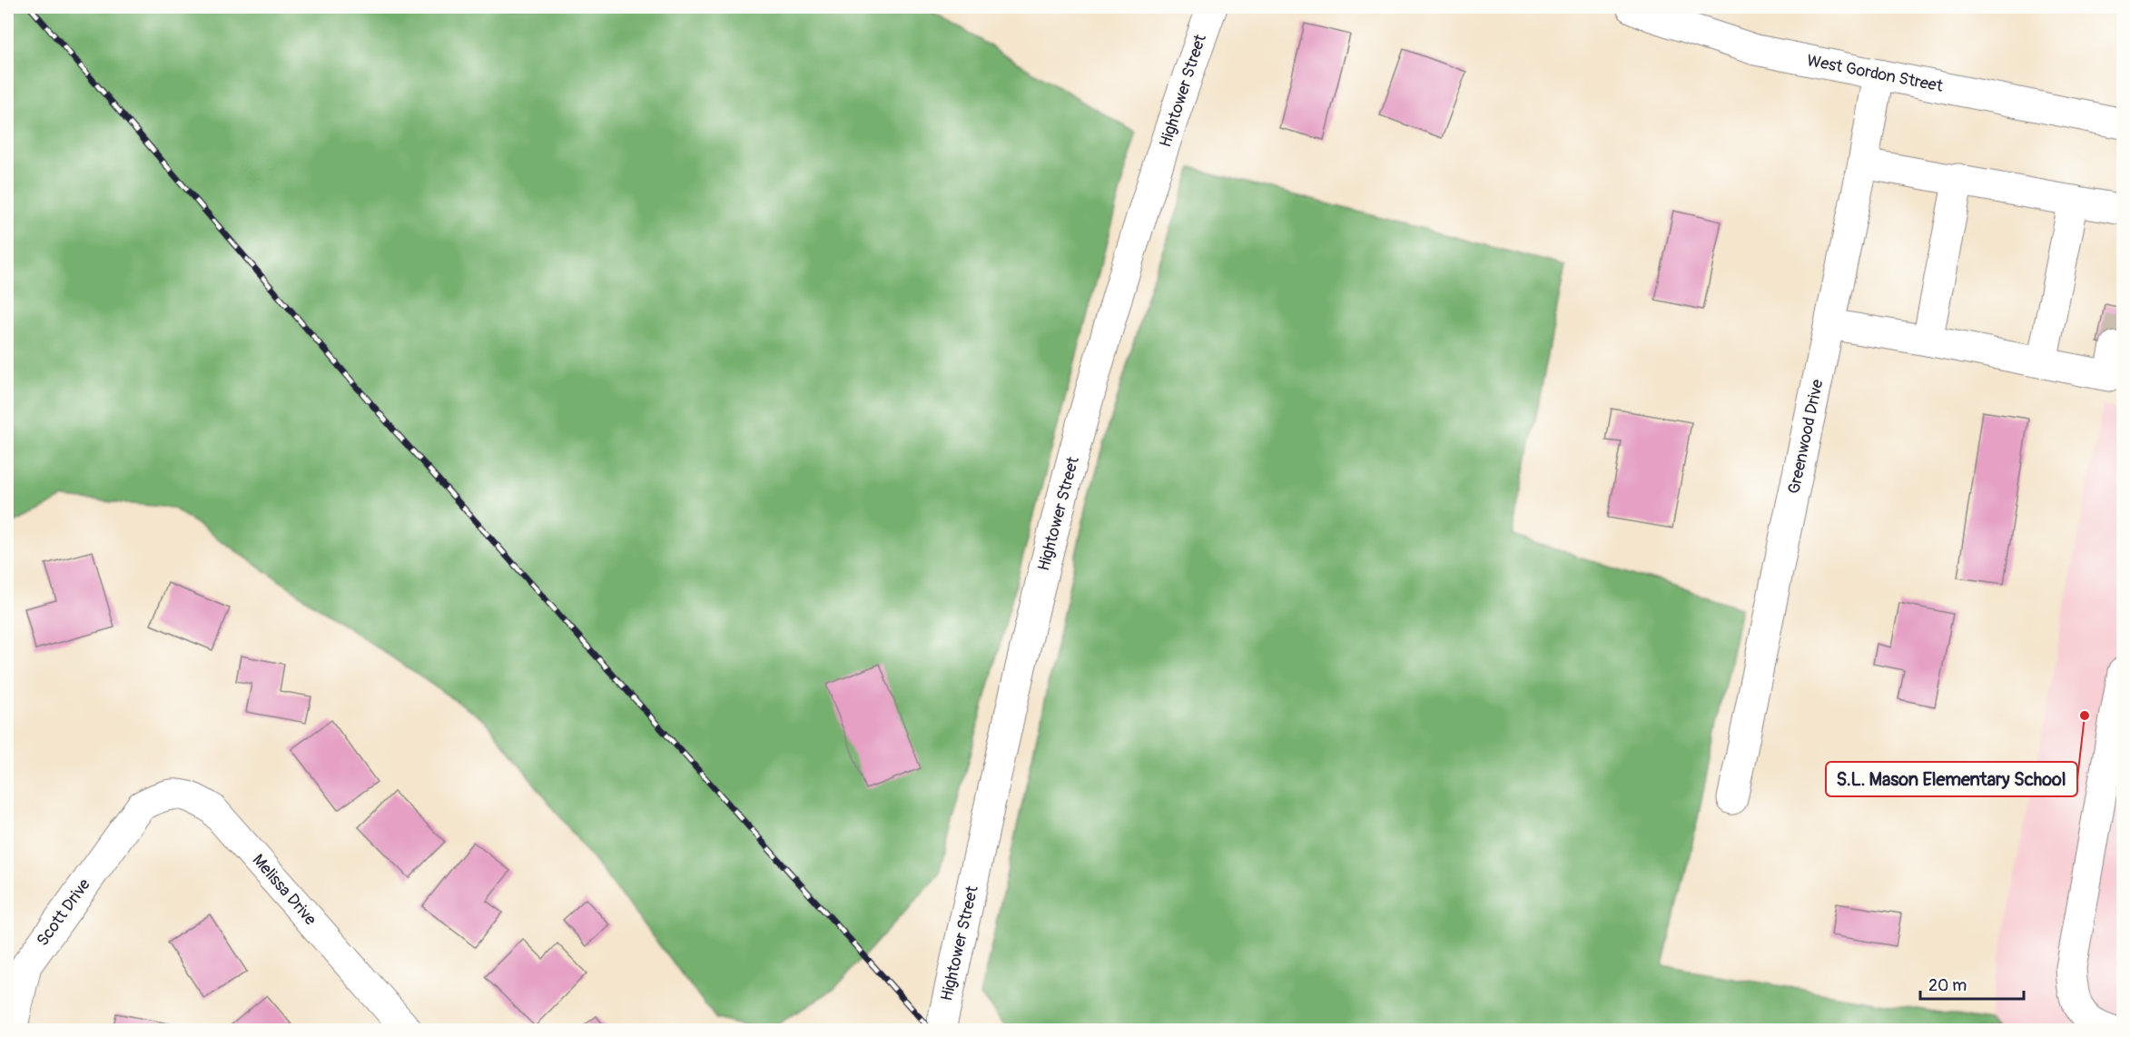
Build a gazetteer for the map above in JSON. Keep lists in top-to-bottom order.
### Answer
{
  "streets": {
    "street": [
      "West Gordon Street",
      "Hightower Street",
      "Greenwood Drive",
      "Melissa Drive",
      "Scott Drive"
    ]
  },
  "crossings": [
    ["West Gordon Street", "Greenwood Drive"],
    ["Melissa Drive", "Scott Drive"]
  ],
  "places": ["S.L. Mason Elementary School"],
  "scale_bar": "20 m"
}
